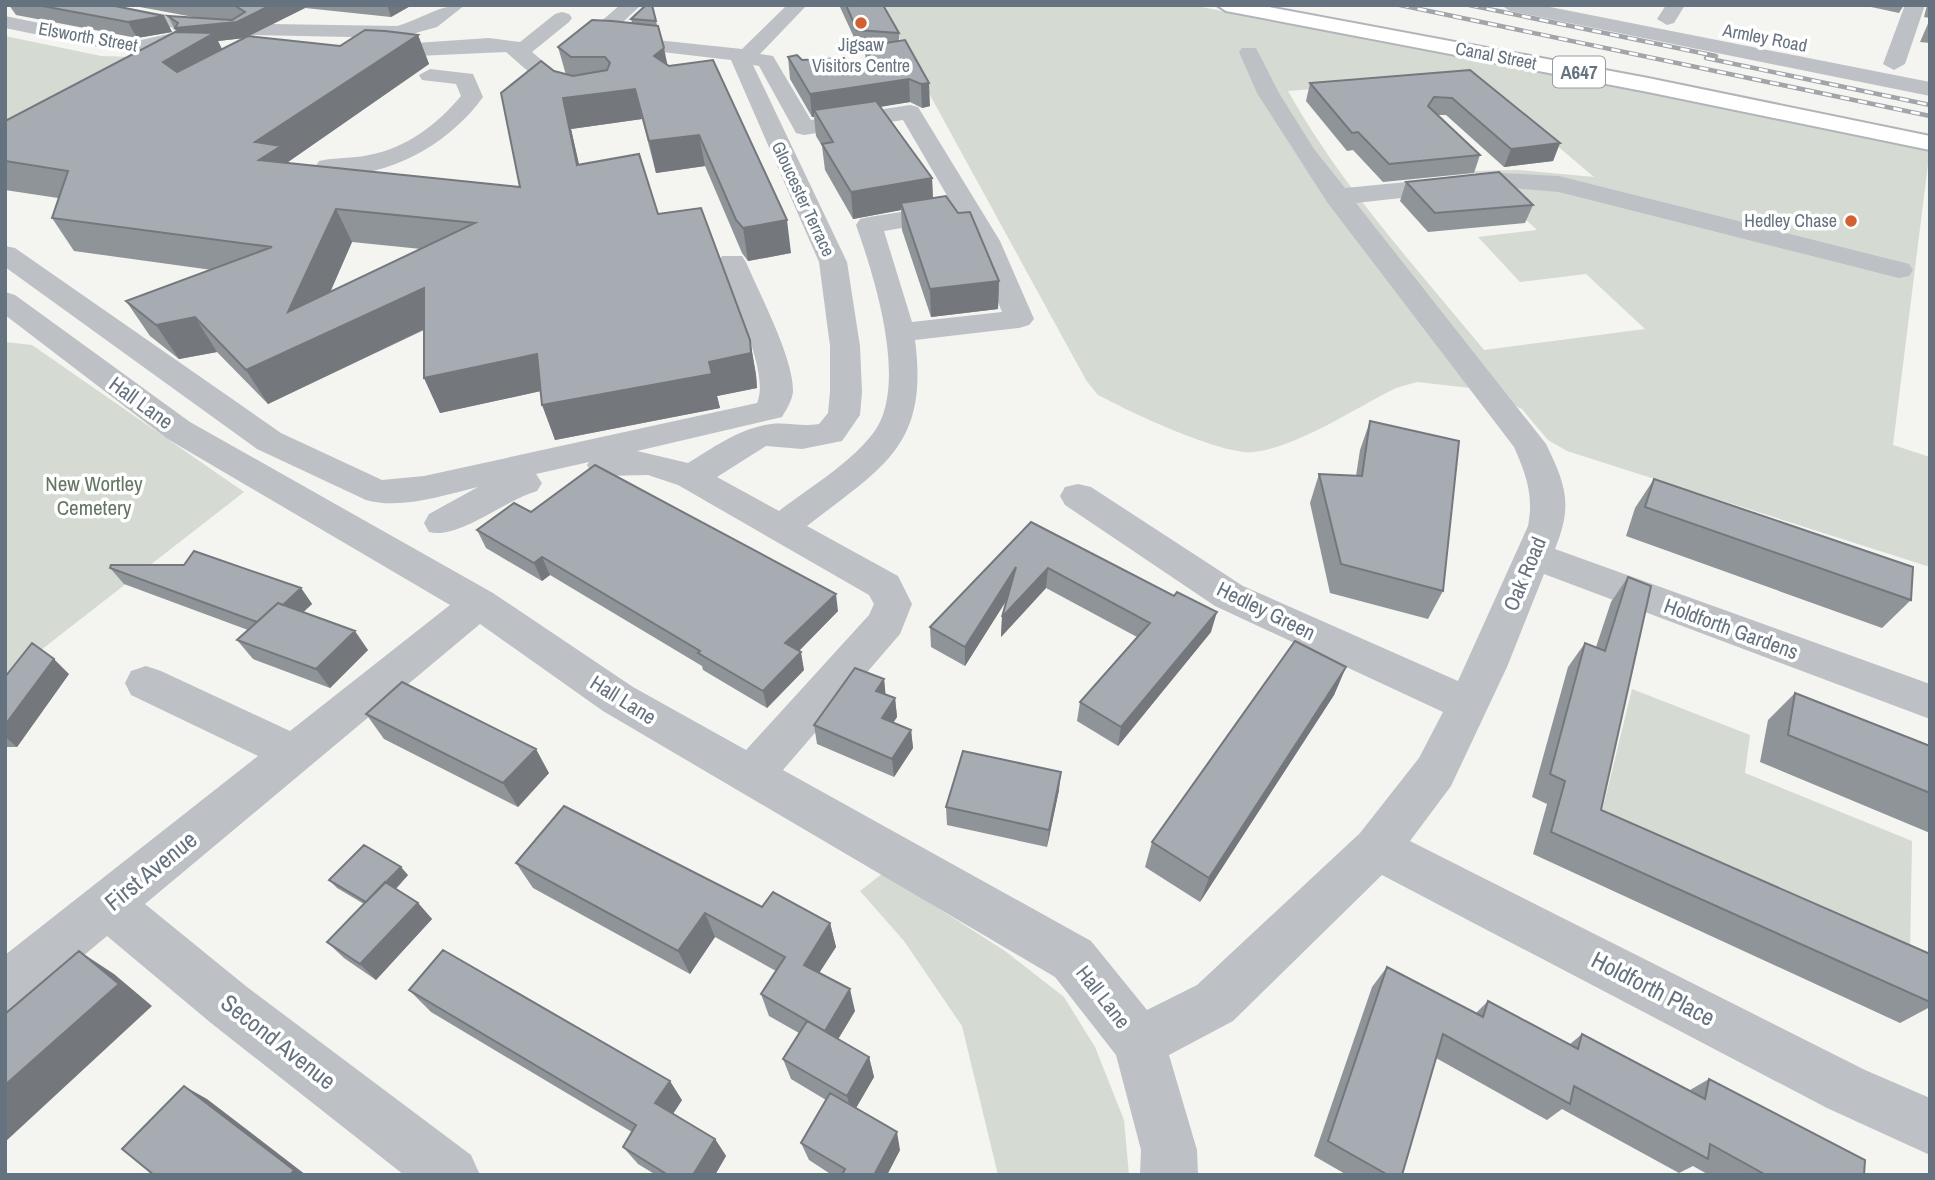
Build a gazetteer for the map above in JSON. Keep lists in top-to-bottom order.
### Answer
{
  "streets": {
    "main road": ["Canal Street", "A647"],
    "street": [
      "Elsworth Street",
      "Armley Road",
      "Gloucester Terrace",
      "Hall Lane",
      "Oak Road",
      "Hedley Green",
      "Holdforth Gardens",
      "First Avenue",
      "Holdforth Place",
      "Second Avenue"
    ]
  },
  "crossings": [
    ["Hall Lane", "Oak Road"],
    ["Hall Lane", "First Avenue"],
    ["Oak Road", "Hedley Green"],
    ["Oak Road", "Holdforth Gardens"],
    ["Oak Road", "Holdforth Place"],
    ["First Avenue", "Second Avenue"]
  ],
  "parks": ["New Wortley Cemetery"],
  "places": ["Jigsaw Visitors Centre", "Hedley Chase"]
}
